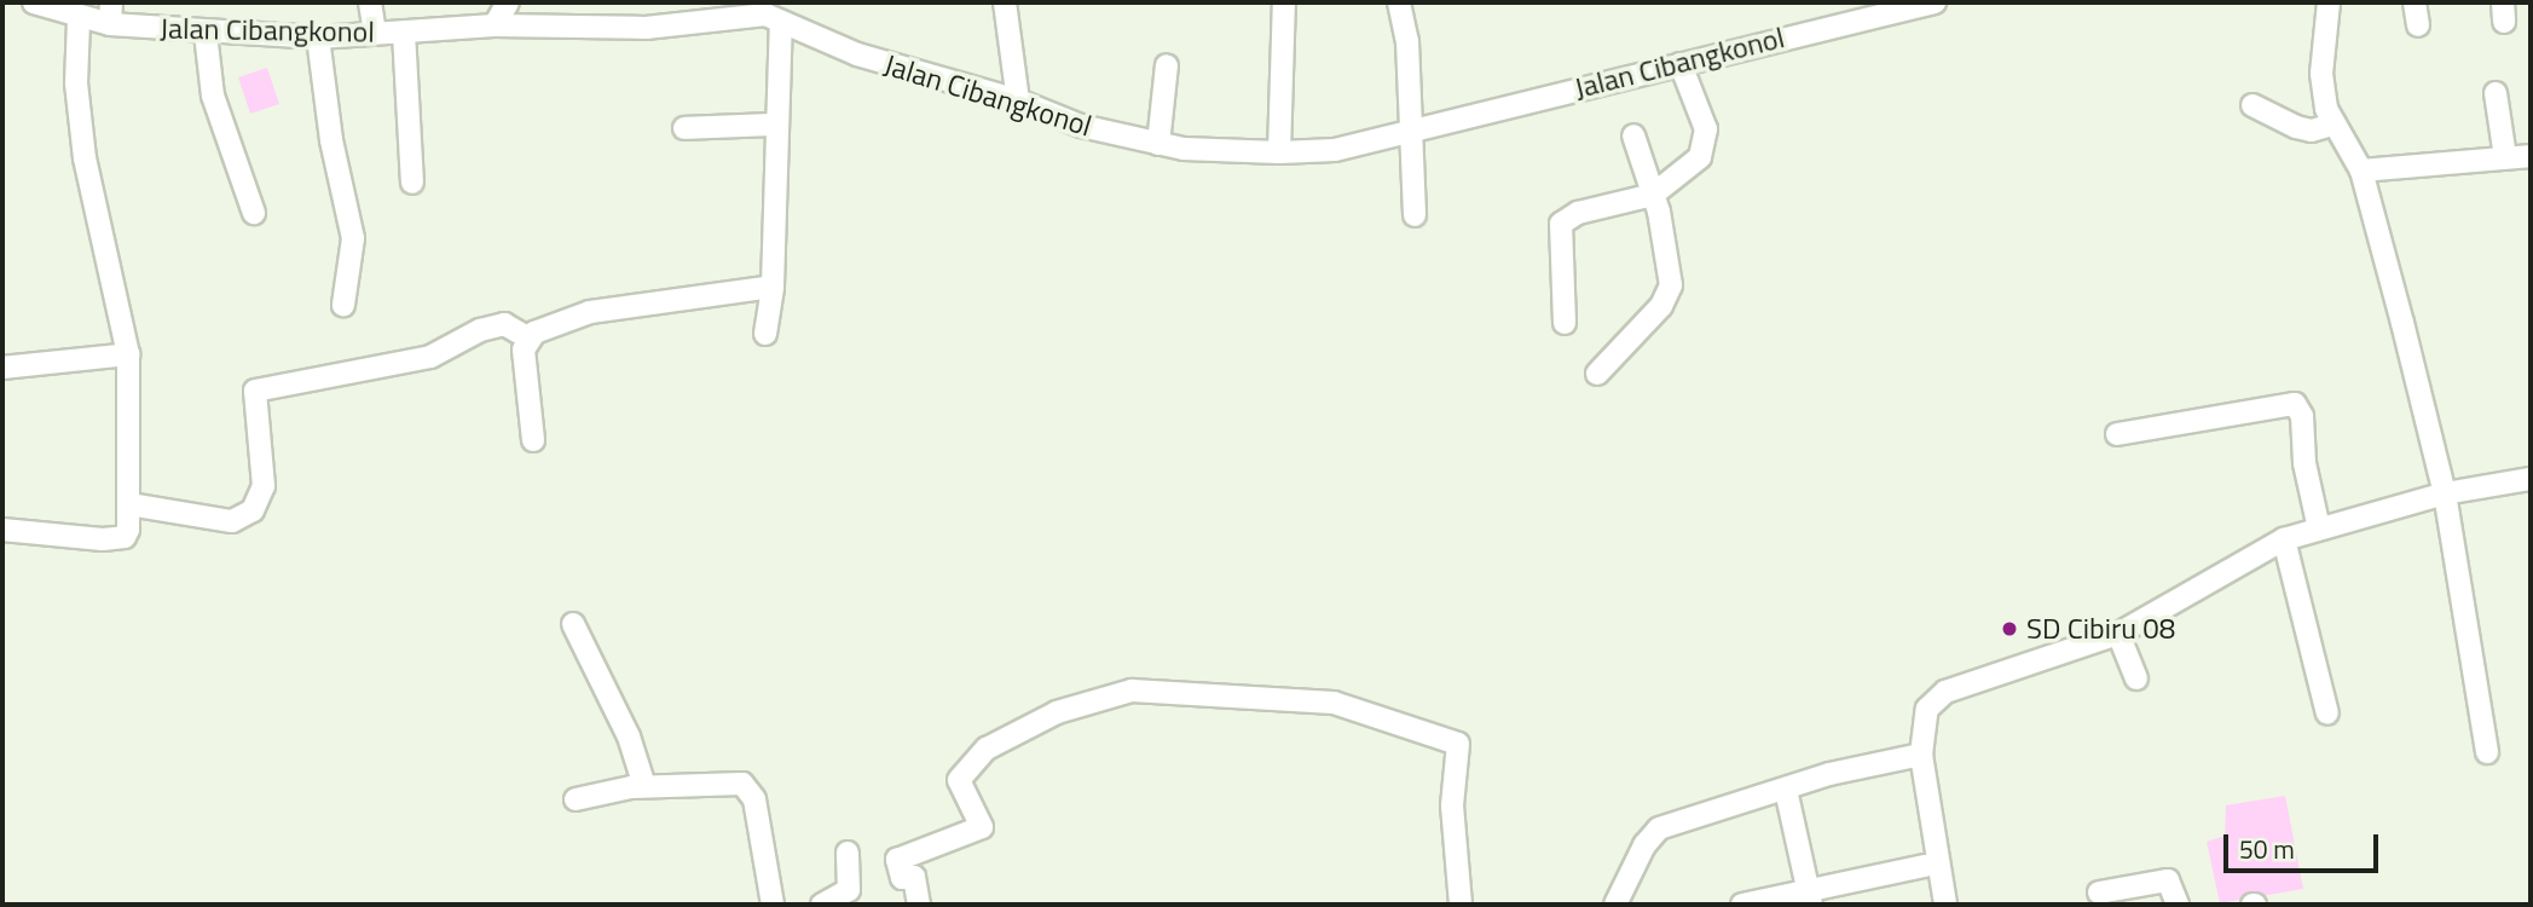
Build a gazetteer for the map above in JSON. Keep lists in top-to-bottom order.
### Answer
{
  "streets": {
    "street": ["Jalan Cibangkonol"]
  },
  "places": ["SD Cibiru 08"],
  "scale_bar": "50 m"
}
